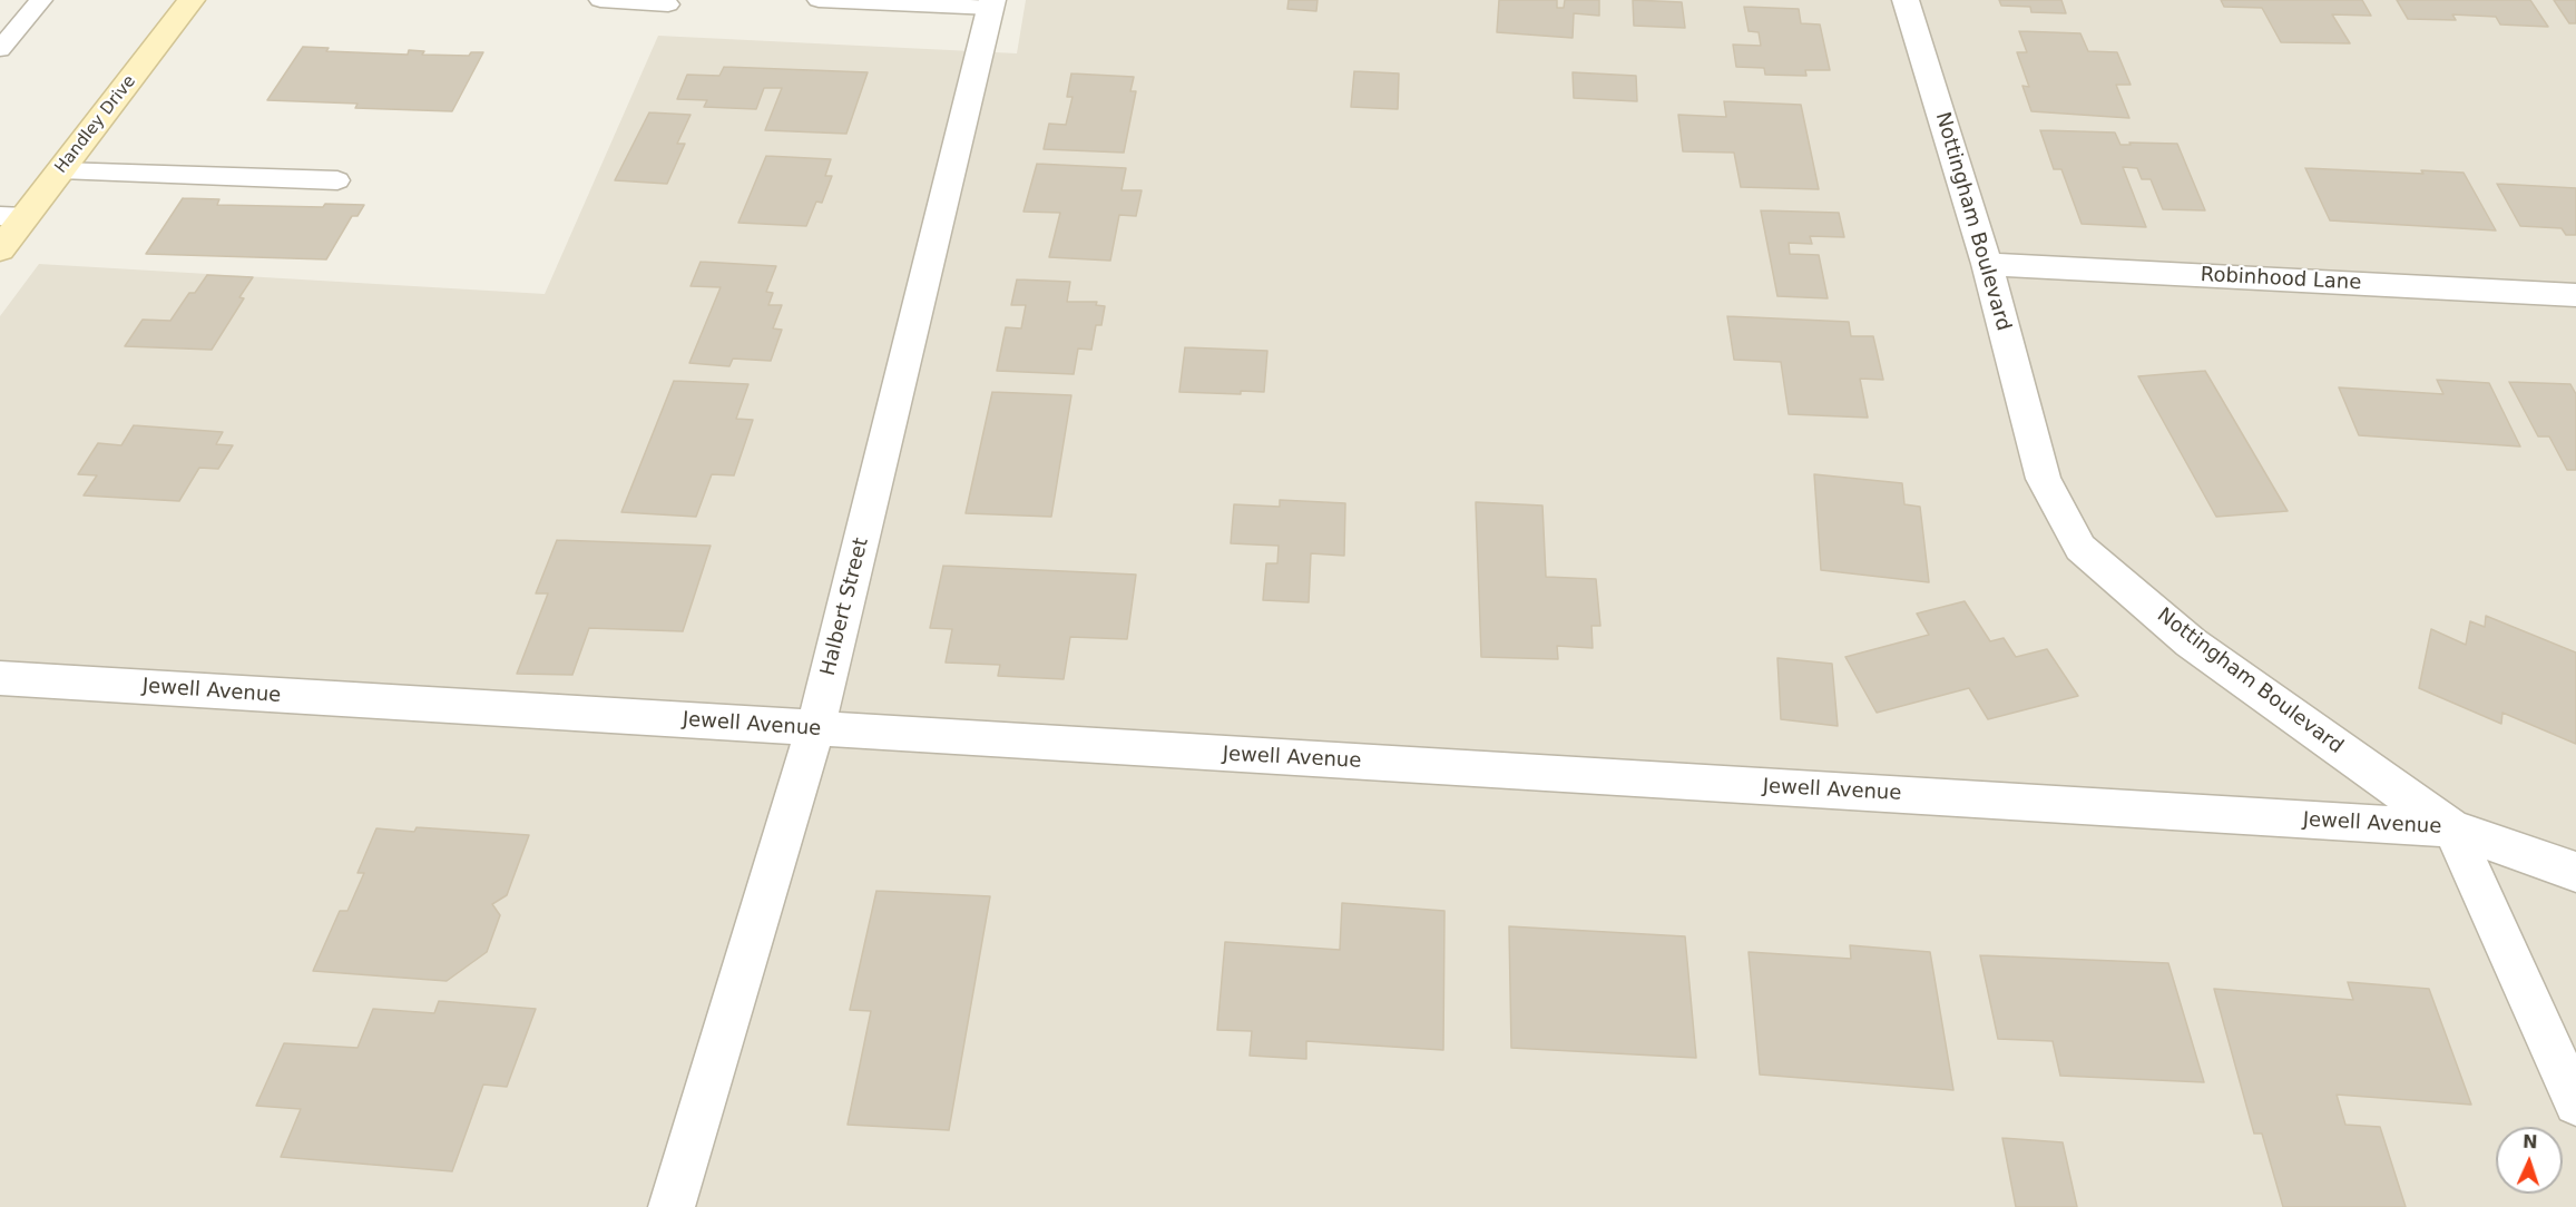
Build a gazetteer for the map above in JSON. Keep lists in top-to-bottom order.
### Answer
{
  "streets": {
    "street": [
      "Handley Drive",
      "Nottingham Boulevard",
      "Robinhood Lane",
      "Halbert Street",
      "Jewell Avenue"
    ]
  },
  "crossings": [
    ["Nottingham Boulevard", "Robinhood Lane"],
    ["Nottingham Boulevard", "Jewell Avenue"],
    ["Halbert Street", "Jewell Avenue"]
  ],
  "north": "top"
}
